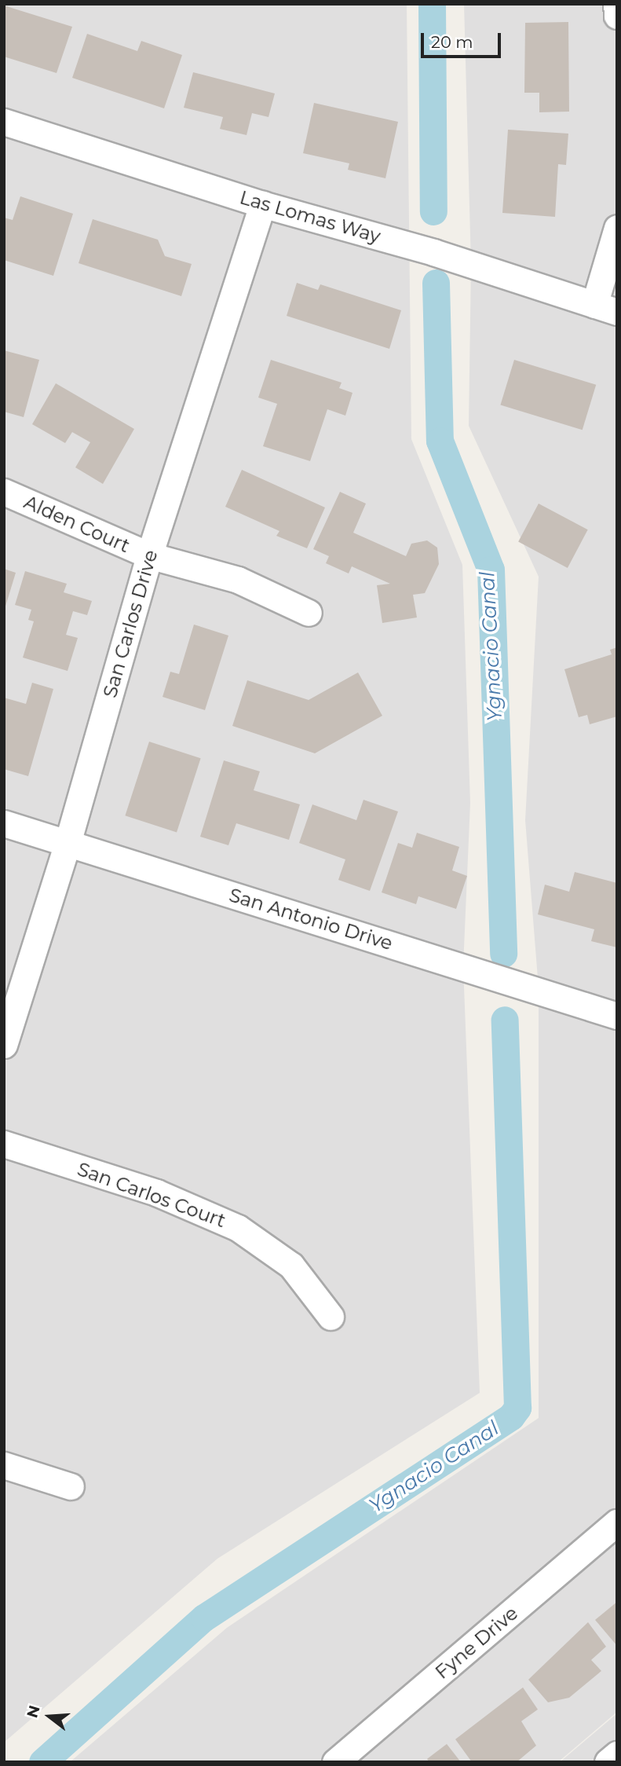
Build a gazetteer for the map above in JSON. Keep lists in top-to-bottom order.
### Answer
{
  "streets": {
    "street": [
      "Las Lomas Way",
      "Alden Court",
      "San Carlos Drive",
      "San Antonio Drive",
      "San Carlos Court",
      "Fyne Drive"
    ]
  },
  "crossings": [
    ["Las Lomas Way", "San Carlos Drive"],
    ["Alden Court", "San Carlos Drive"],
    ["San Carlos Drive", "San Antonio Drive"]
  ],
  "water": ["Ygnacio Canal"],
  "scale_bar": "20 m",
  "north": "left"
}
